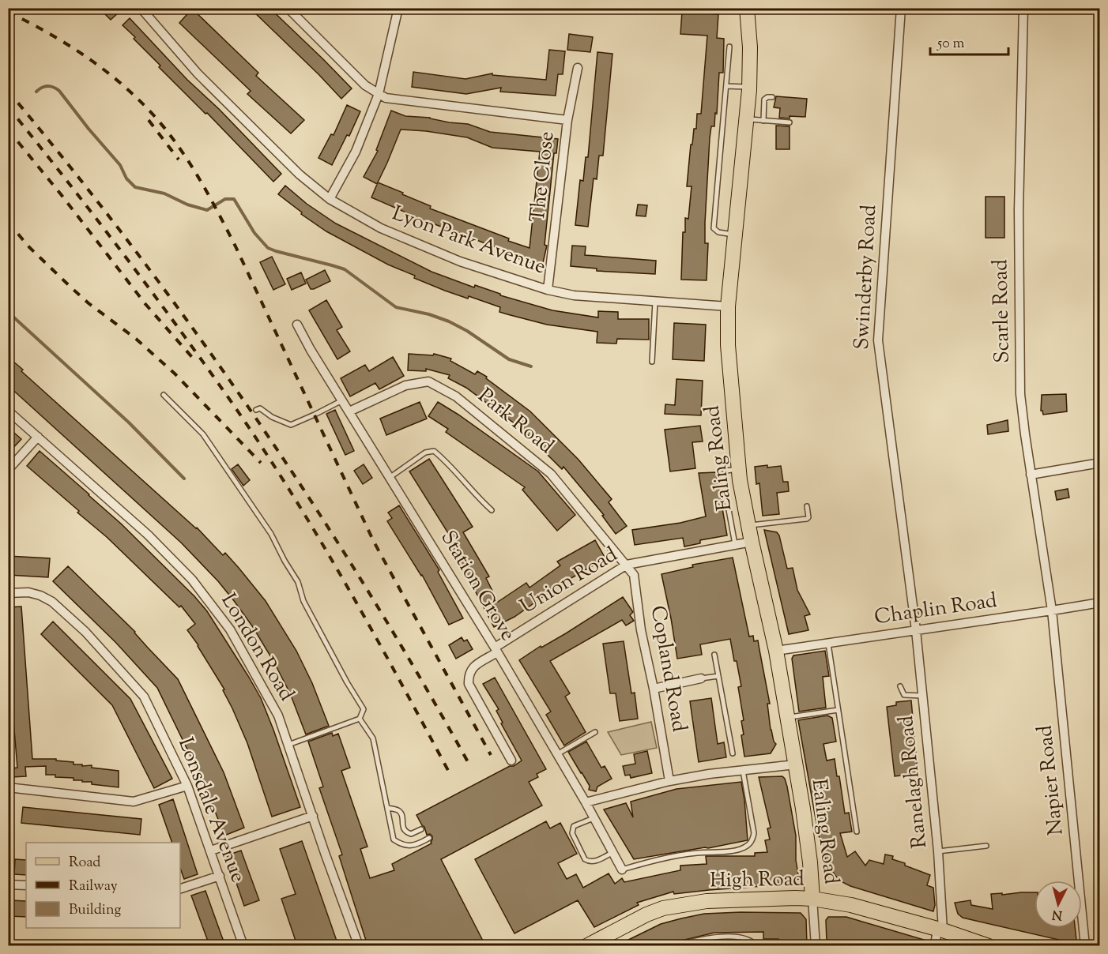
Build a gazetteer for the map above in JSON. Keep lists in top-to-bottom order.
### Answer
{
  "streets": {
    "main road": ["Ealing Road", "High Road"],
    "street": [
      "The Close",
      "Lyon Park Avenue",
      "Swinderby Road",
      "Scarle Road",
      "Park Road",
      "Union Road",
      "Station Grove",
      "Chaplin Road",
      "London Road",
      "Copland Road",
      "Napier Road",
      "Ranelagh Road",
      "Lonsdale Avenue"
    ]
  },
  "crossings": [
    ["The Close", "Lyon Park Avenue"],
    ["Lyon Park Avenue", "Ealing Road"],
    ["Swinderby Road", "Chaplin Road"],
    ["Swinderby Road", "Ranelagh Road"],
    ["Scarle Road", "Chaplin Road"],
    ["Scarle Road", "Napier Road"],
    ["Park Road", "Union Road"],
    ["Park Road", "Station Grove"],
    ["Park Road", "Copland Road"],
    ["Ealing Road", "Union Road"],
    ["Ealing Road", "Chaplin Road"],
    ["Ealing Road", "High Road"],
    ["Union Road", "Station Grove"],
    ["Union Road", "Copland Road"],
    ["Chaplin Road", "Napier Road"],
    ["Chaplin Road", "Ranelagh Road"],
    ["Ranelagh Road", "High Road"]
  ],
  "legend": ["Road", "Railway", "Building"],
  "scale_bar": "50 m",
  "north": "bottom"
}
